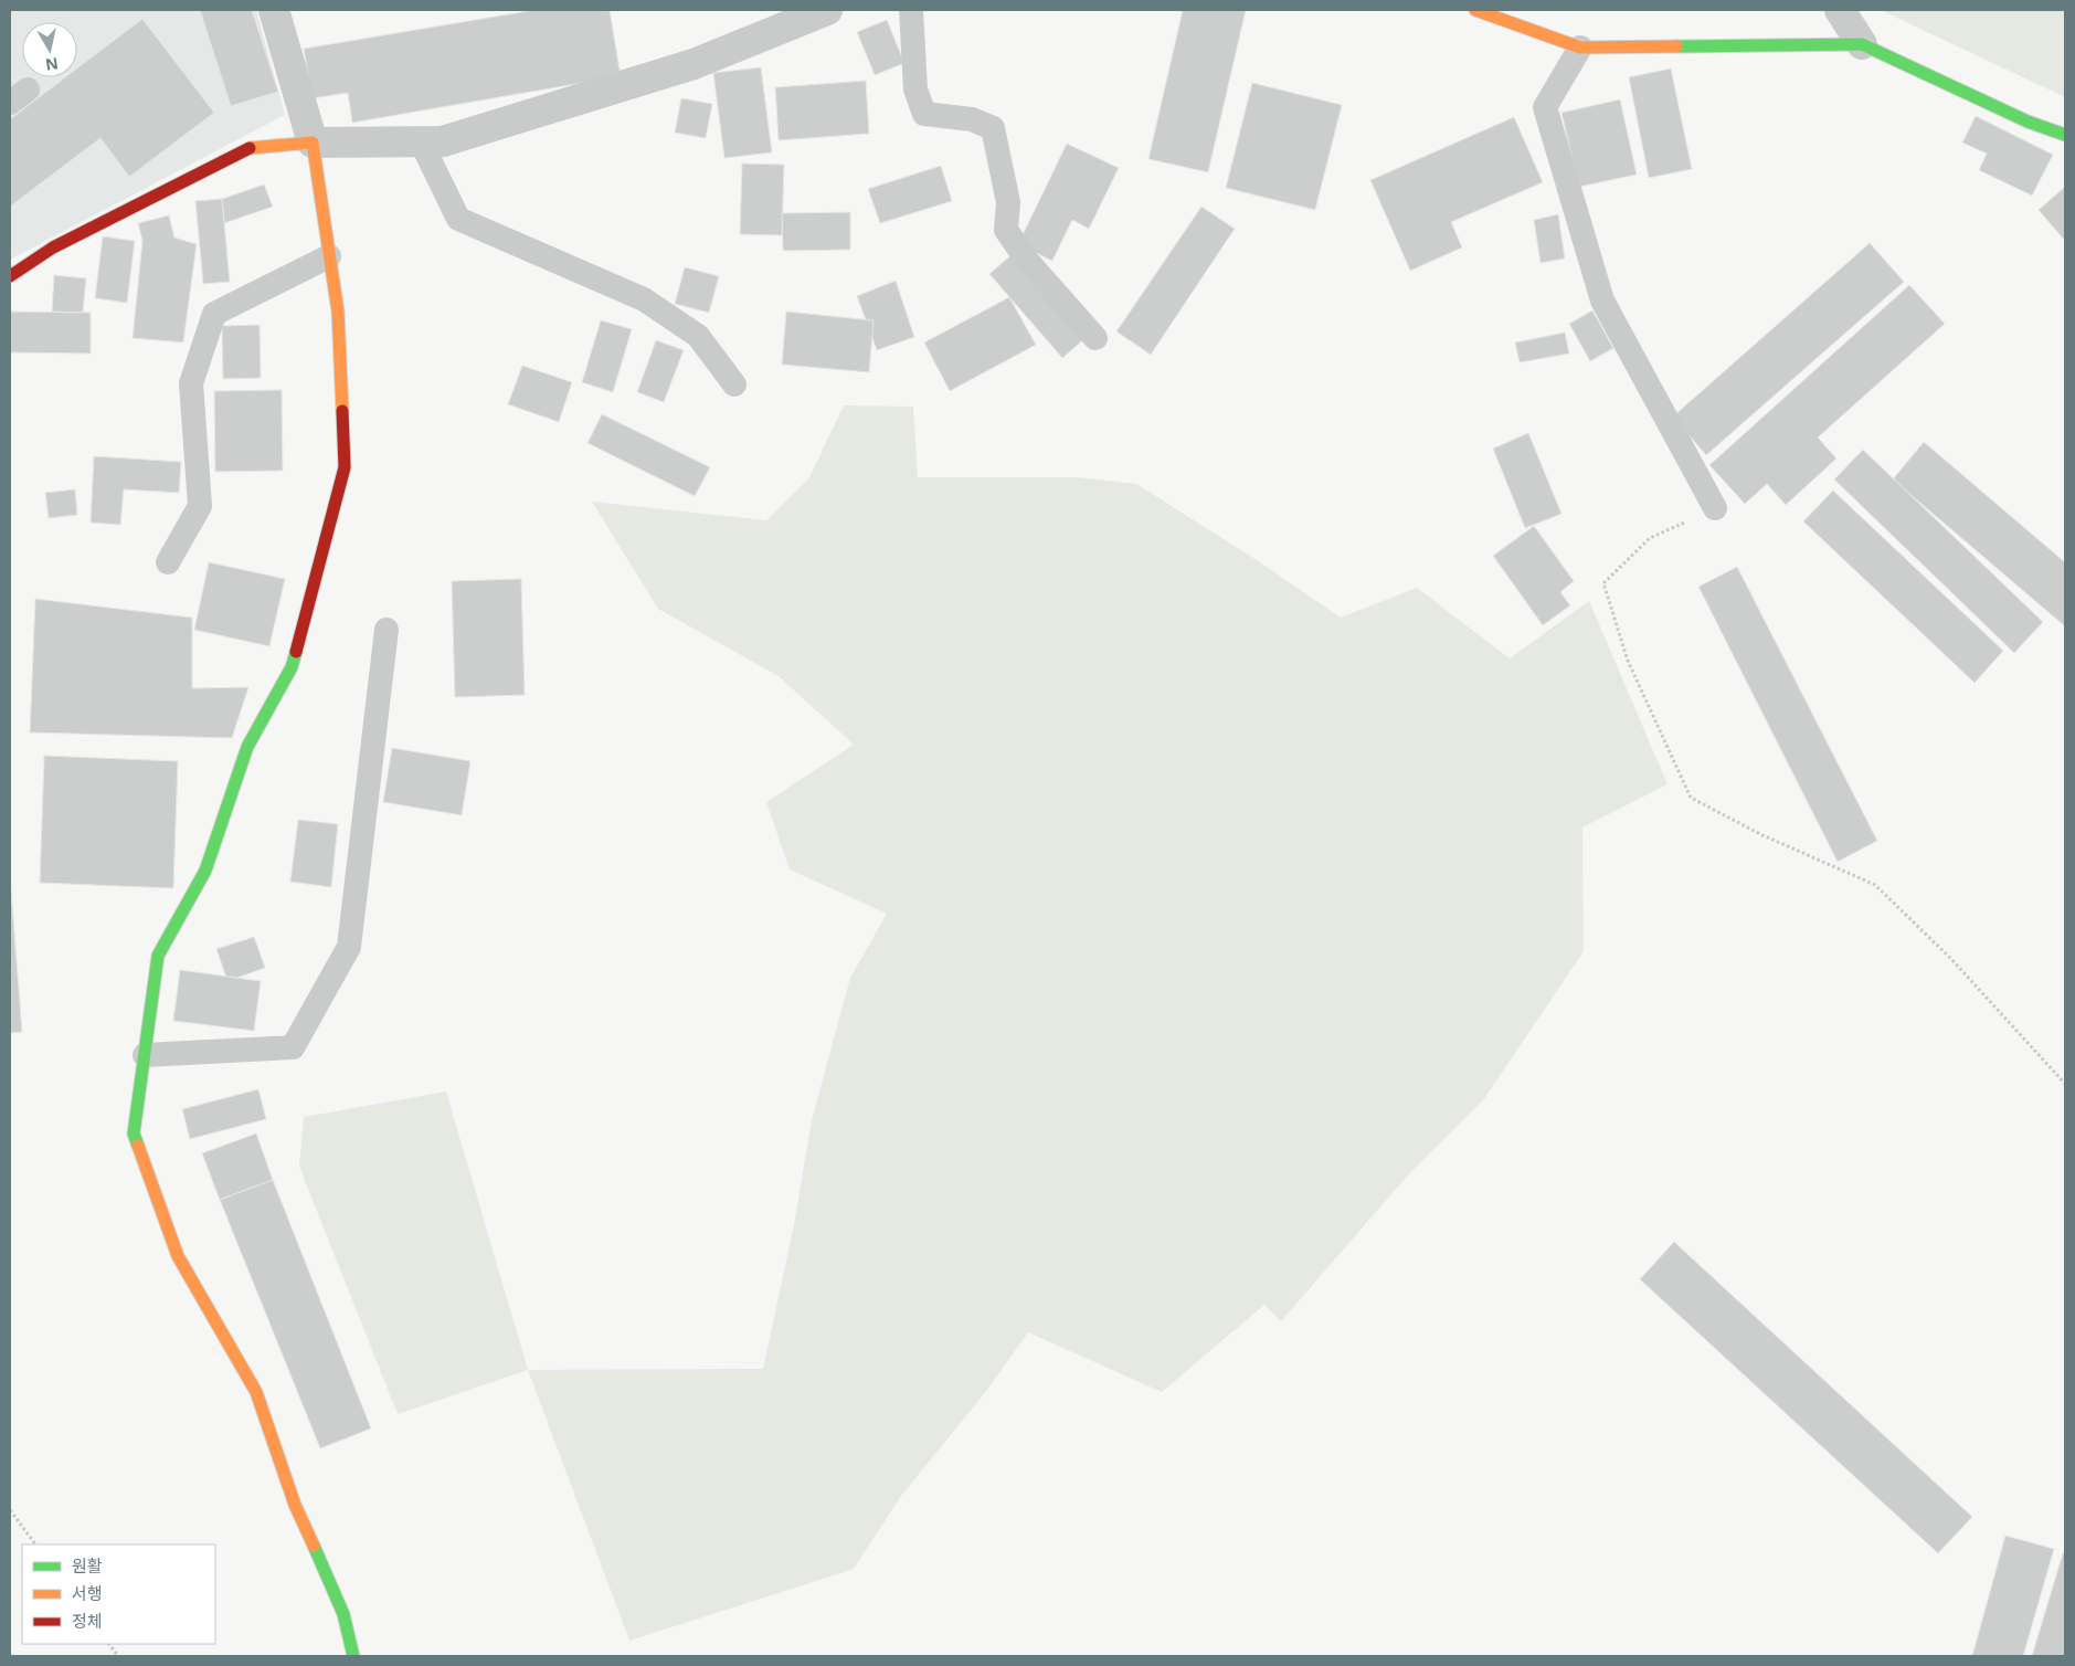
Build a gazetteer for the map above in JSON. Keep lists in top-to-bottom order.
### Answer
{
  "legend": ["원활", "서행", "정체"],
  "north": "bottom"
}
